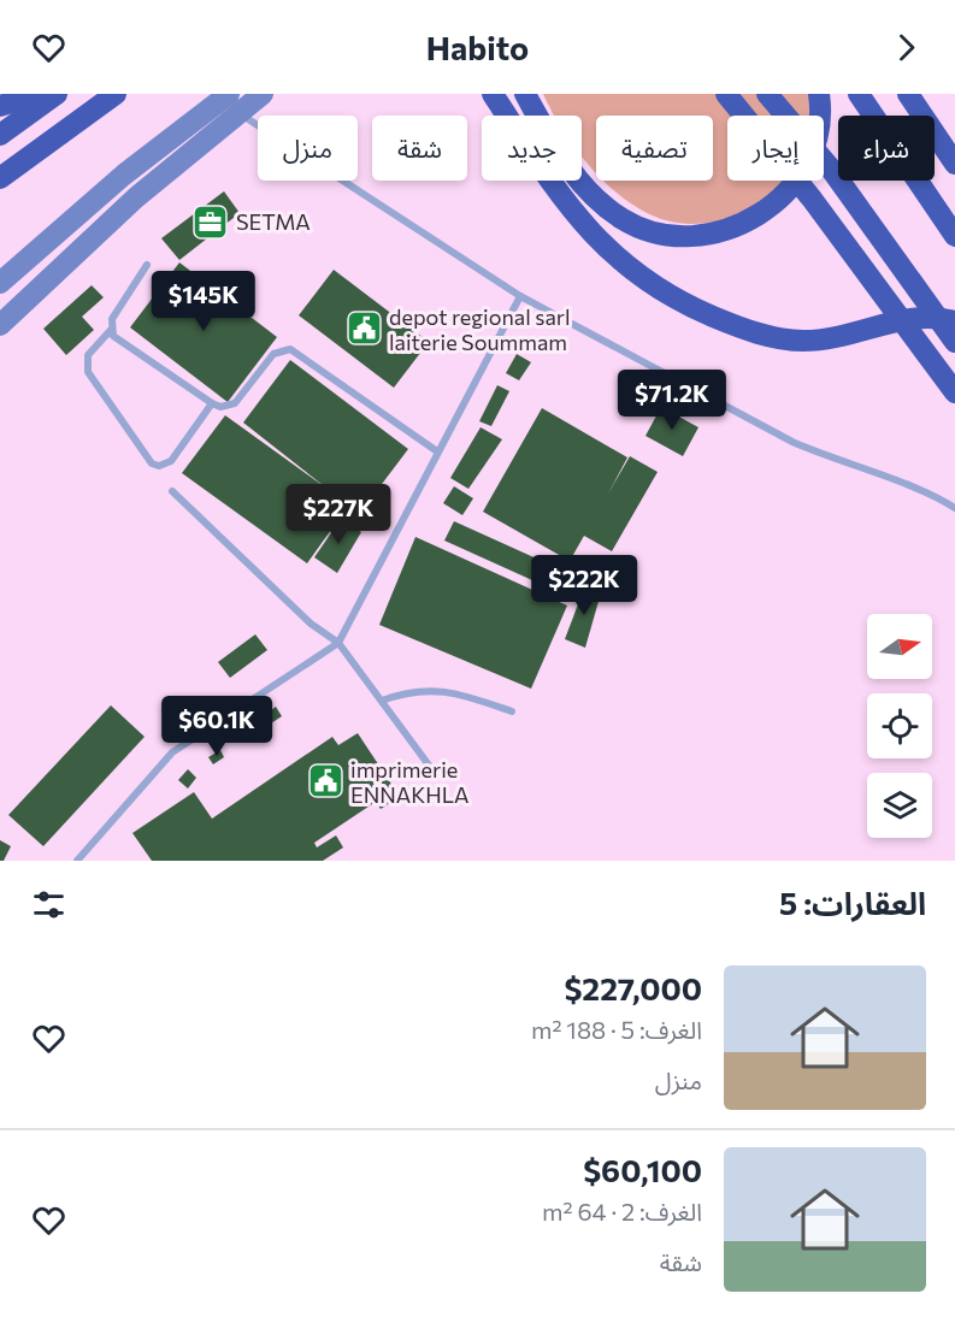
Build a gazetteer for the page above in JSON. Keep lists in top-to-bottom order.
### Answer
{
  "places": {
    "office": ["SETMA"],
    "public building": ["depot regional sarl laiterie Soummam", "imprimerie ENNAKHLA"]
  },
  "north": "right",
  "page": {
    "header": "Habito",
    "chip": [
      "شراء",
      "إيجار",
      "تصفية",
      "جديد",
      "شقة",
      "منزل"
    ],
    "price": [
      "$145K",
      "$71.2K",
      "$227K",
      "$222K",
      "$60.1K"
    ],
    "heading": "العقارات: 5",
    "list": [
      {
        "name": "$227,000",
        "note": "الغرف: 5 · 188 m² · منزل"
      },
      {
        "name": "$60,100",
        "note": "الغرف: 2 · 64 m² · شقة"
      }
    ]
  }
}
